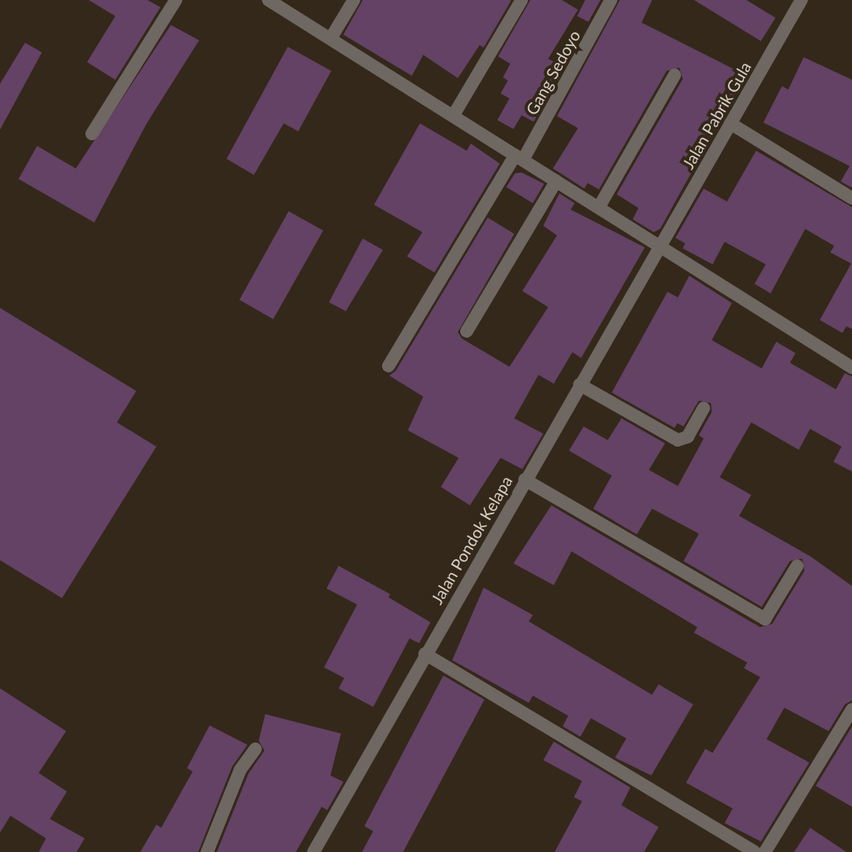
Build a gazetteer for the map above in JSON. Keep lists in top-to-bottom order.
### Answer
{
  "streets": {
    "street": ["Gang Sedoyo", "Jalan Pabrik Gula", "Jalan Pondok Kelapa"]
  },
  "crossings": [
    ["Jalan Pabrik Gula", "Jalan Pondok Kelapa"]
  ]
}
